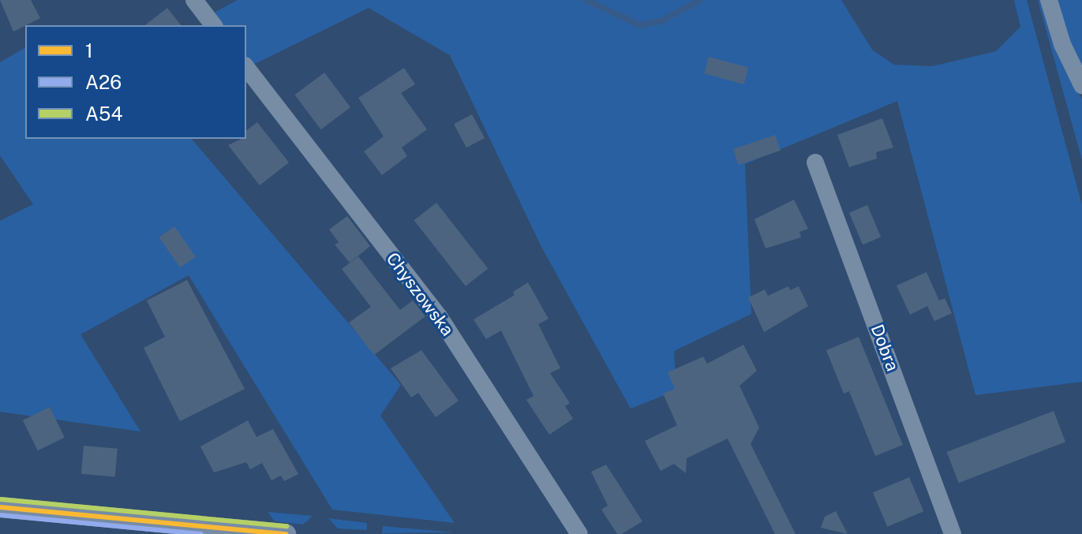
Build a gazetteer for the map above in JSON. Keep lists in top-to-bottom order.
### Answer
{
  "streets": {
    "street": ["Chyszowska", "Dobra"]
  },
  "lines": ["transit line A54", "transit line 1", "transit line A26"],
  "legend": ["1", "A26", "A54"]
}
